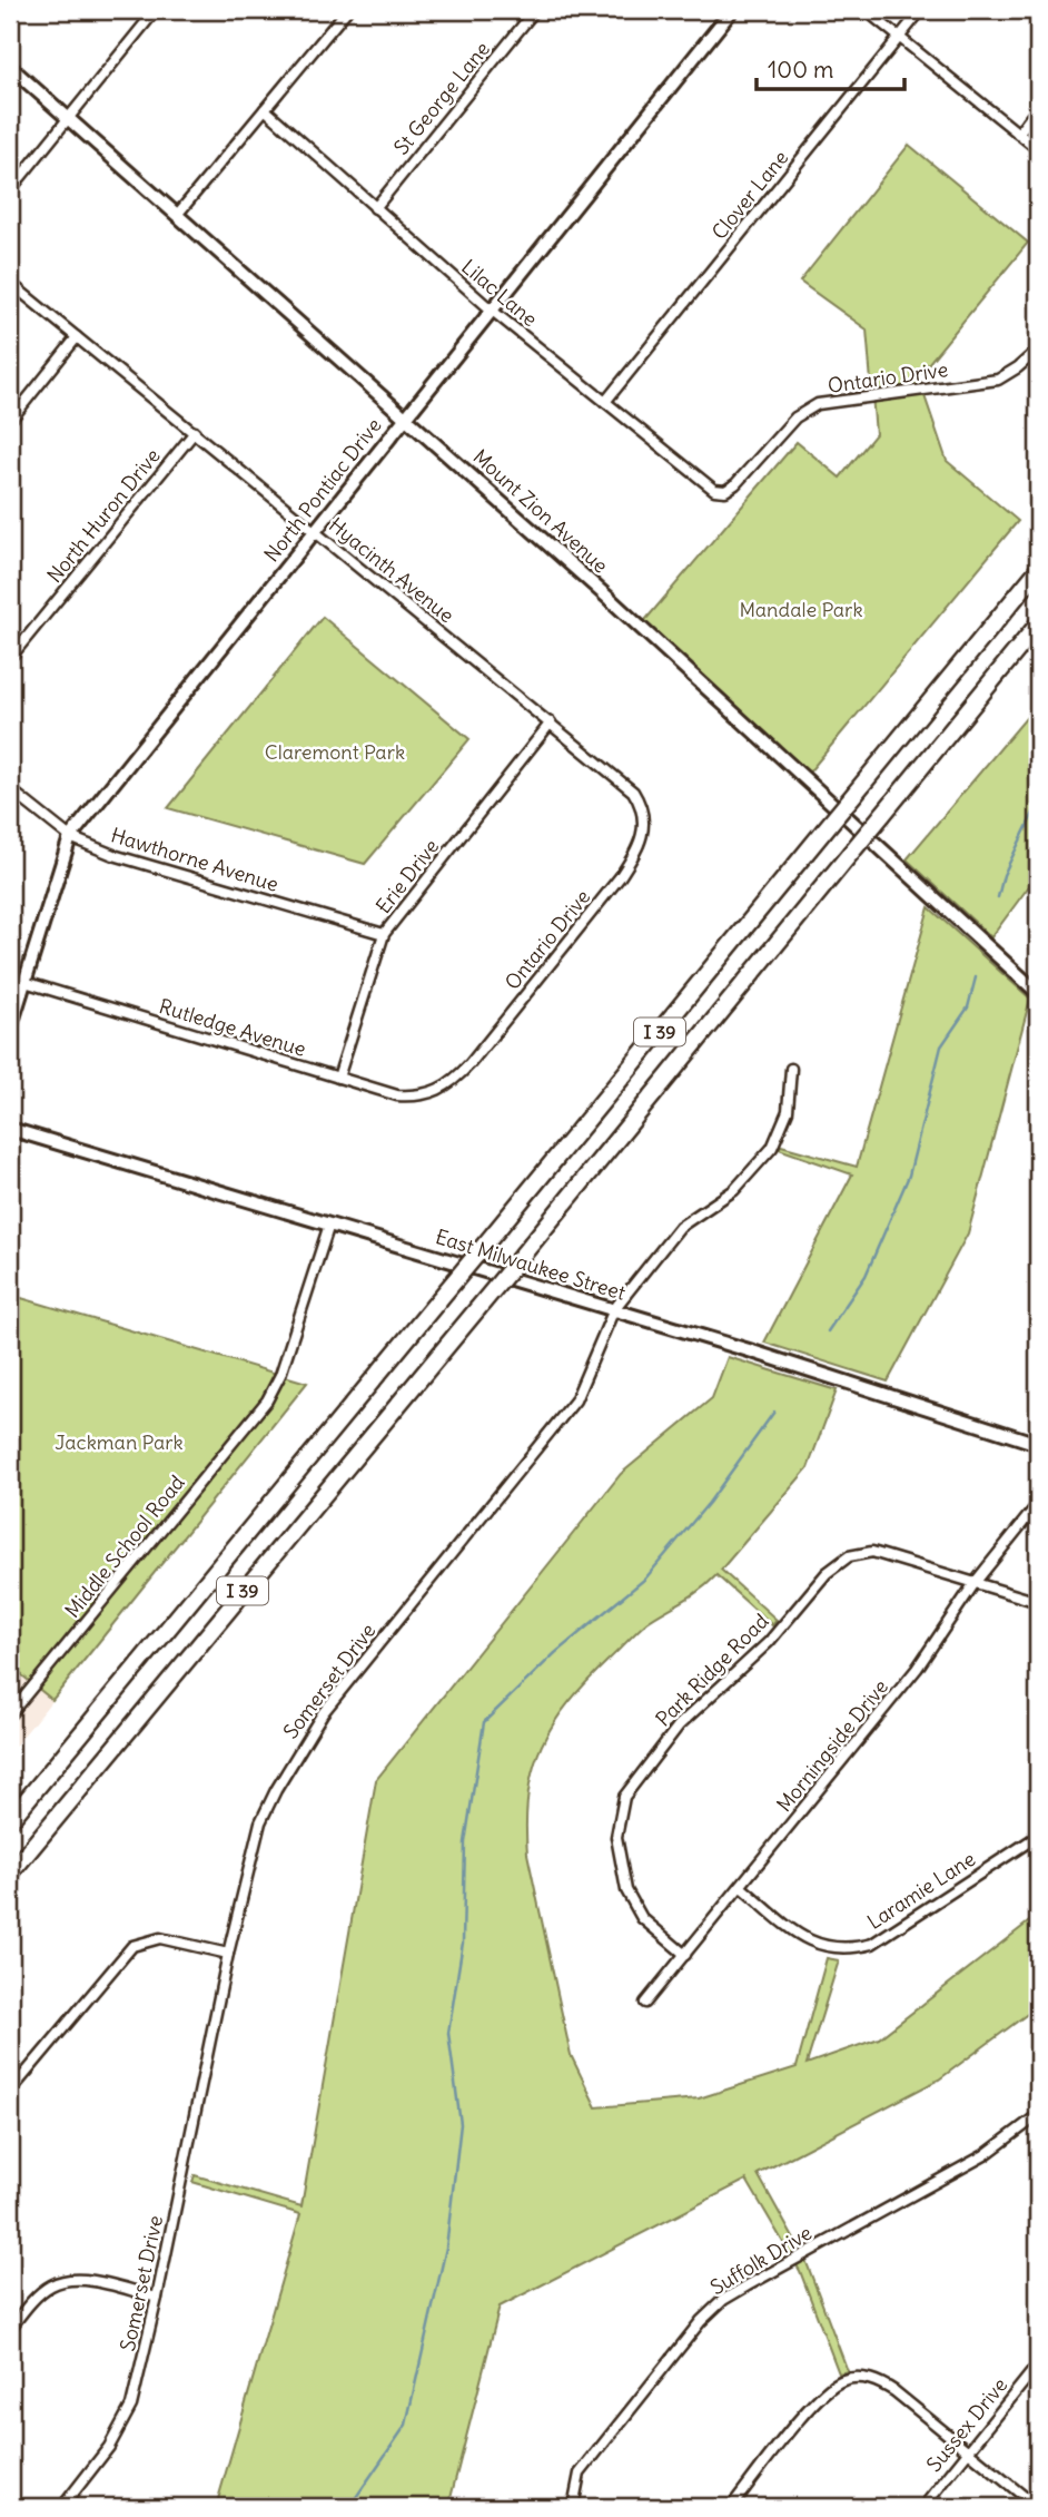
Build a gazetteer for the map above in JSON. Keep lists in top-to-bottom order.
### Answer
{
  "streets": {
    "highway": ["I 39"],
    "main road": ["North Pontiac Drive", "Mount Zion Avenue", "East Milwaukee Street"],
    "street": [
      "St George Lane",
      "Clover Lane",
      "Lilac Lane",
      "Ontario Drive",
      "North Huron Drive",
      "Hyacinth Avenue",
      "Hawthorne Avenue",
      "Erie Drive",
      "Rutledge Avenue",
      "Middle School Road",
      "Park Ridge Road",
      "Somerset Drive",
      "Morningside Drive",
      "Laramie Lane",
      "Suffolk Drive",
      "Sussex Drive"
    ]
  },
  "crossings": [
    ["St George Lane", "Lilac Lane"],
    ["Clover Lane", "Lilac Lane"],
    ["Lilac Lane", "Ontario Drive"],
    ["Lilac Lane", "North Pontiac Drive"],
    ["Ontario Drive", "Hyacinth Avenue"],
    ["Ontario Drive", "Rutledge Avenue"],
    ["North Pontiac Drive", "Mount Zion Avenue"],
    ["North Pontiac Drive", "Hyacinth Avenue"],
    ["North Pontiac Drive", "Hawthorne Avenue"],
    ["North Pontiac Drive", "Rutledge Avenue"],
    ["North Huron Drive", "Hyacinth Avenue"],
    ["Hyacinth Avenue", "Erie Drive"],
    ["Hawthorne Avenue", "Erie Drive"],
    ["Erie Drive", "Rutledge Avenue"],
    ["East Milwaukee Street", "Middle School Road"],
    ["East Milwaukee Street", "Somerset Drive"],
    ["Park Ridge Road", "Morningside Drive"],
    ["Morningside Drive", "Laramie Lane"]
  ],
  "parks": ["Mandale Park", "Claremont Park", "Jackman Park"],
  "scale_bar": "100 m"
}
